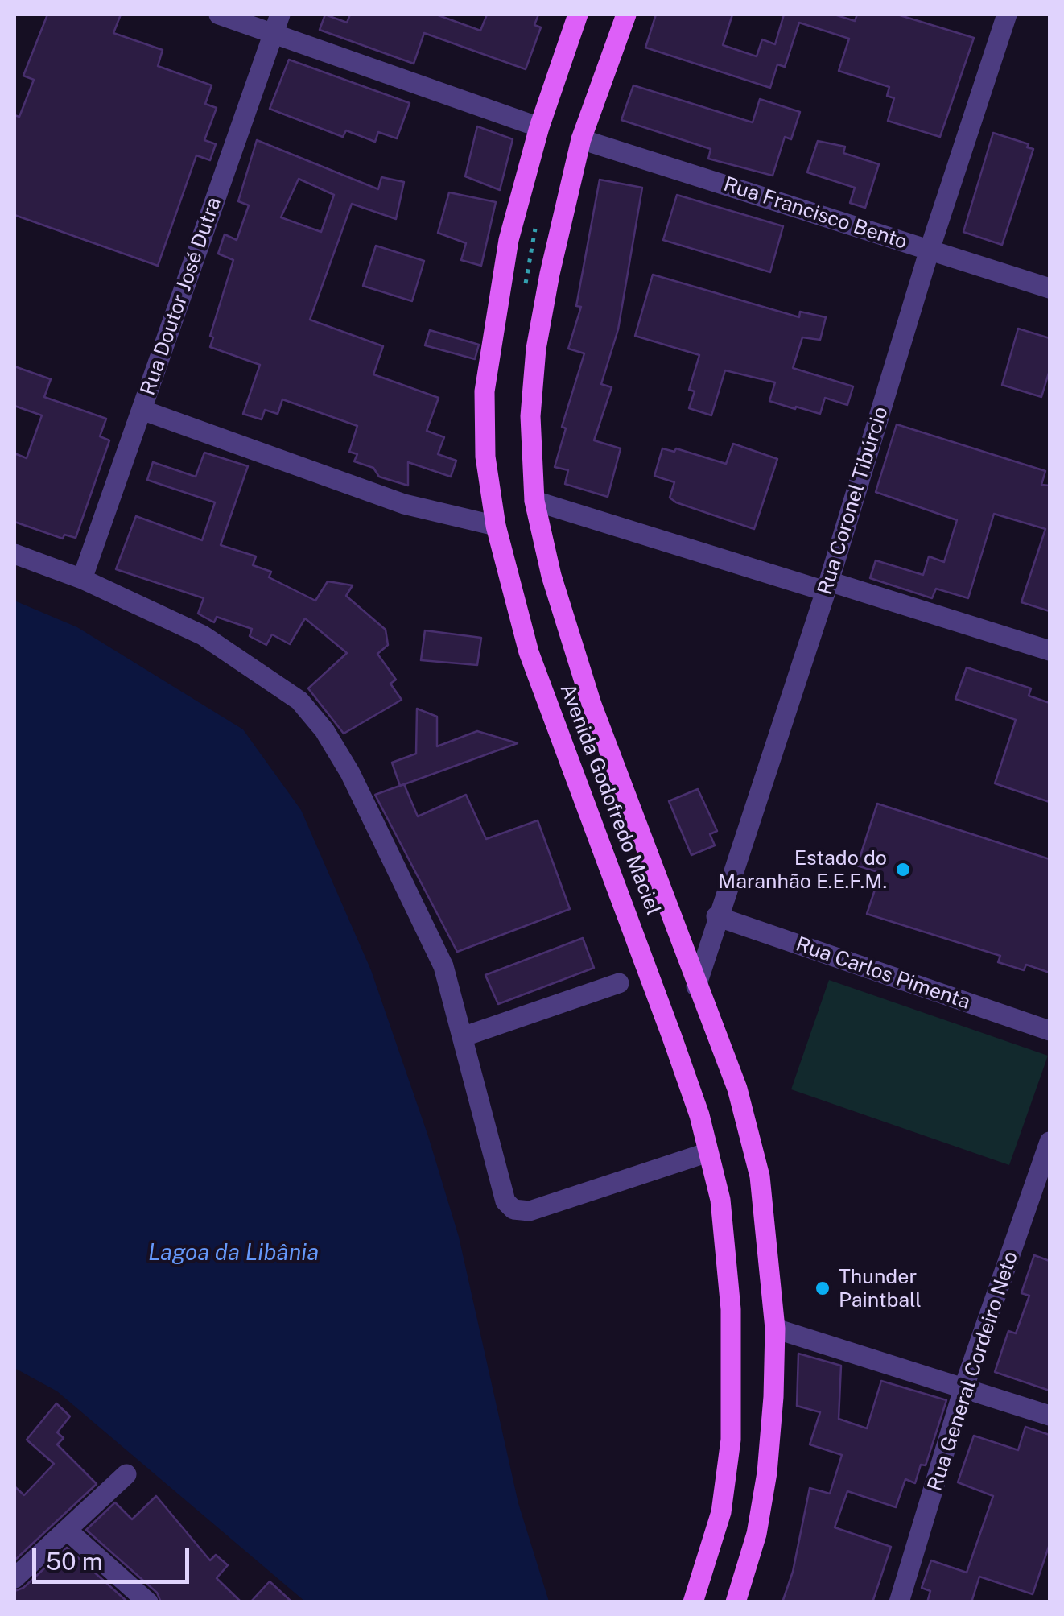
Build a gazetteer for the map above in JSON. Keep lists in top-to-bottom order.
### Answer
{
  "streets": {
    "main road": ["Avenida Godofredo Maciel"],
    "street": [
      "Rua Francisco Bento",
      "Rua Doutor José Dutra",
      "Rua Coronel Tibúrcio",
      "Rua Carlos Pimenta",
      "Rua General Cordeiro Neto"
    ]
  },
  "crossings": [
    ["Rua Francisco Bento", "Rua Coronel Tibúrcio"],
    ["Rua Francisco Bento", "Avenida Godofredo Maciel"],
    ["Rua Coronel Tibúrcio", "Avenida Godofredo Maciel"],
    ["Rua Coronel Tibúrcio", "Rua Carlos Pimenta"]
  ],
  "water": ["Lagoa da Libânia"],
  "places": ["Estado do Maranhão E.E.F.M.", "Thunder Paintball"],
  "scale_bar": "50 m"
}
